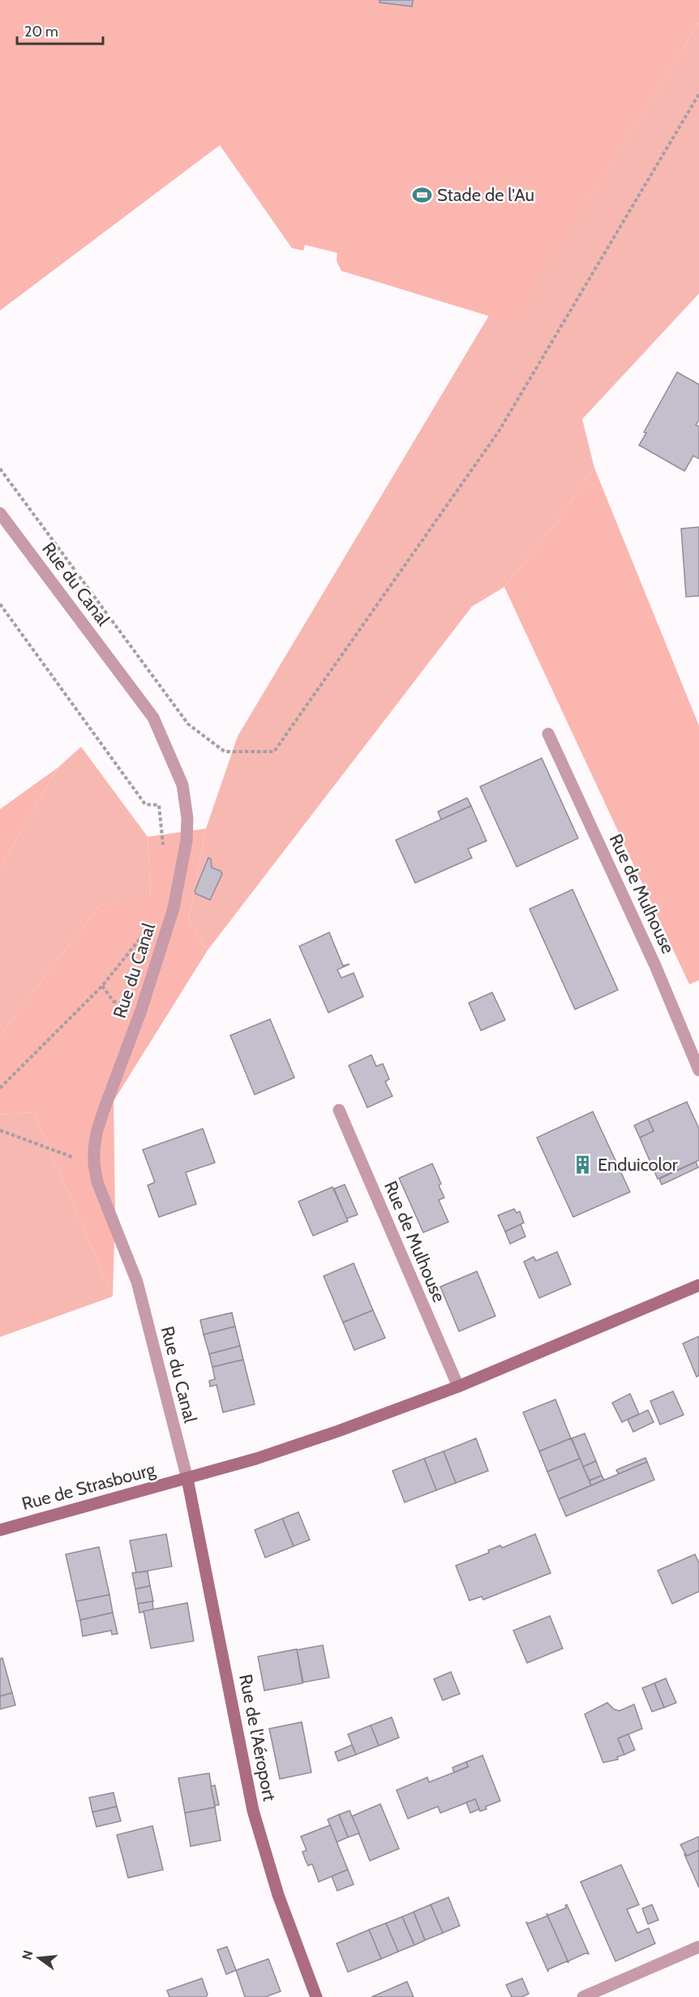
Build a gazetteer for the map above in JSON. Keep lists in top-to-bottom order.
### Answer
{
  "streets": {
    "main road": ["Rue de Strasbourg", "Rue de l'Aéroport"],
    "street": ["Rue du Canal", "Rue de Mulhouse"]
  },
  "crossings": [
    ["Rue du Canal", "Rue de Strasbourg"],
    ["Rue du Canal", "Rue de l'Aéroport"],
    ["Rue de Strasbourg", "Rue de l'Aéroport"]
  ],
  "places": {
    "sports": ["Stade de l'Au"],
    "building": ["Enduicolor"]
  },
  "scale_bar": "20 m",
  "north": "left"
}
